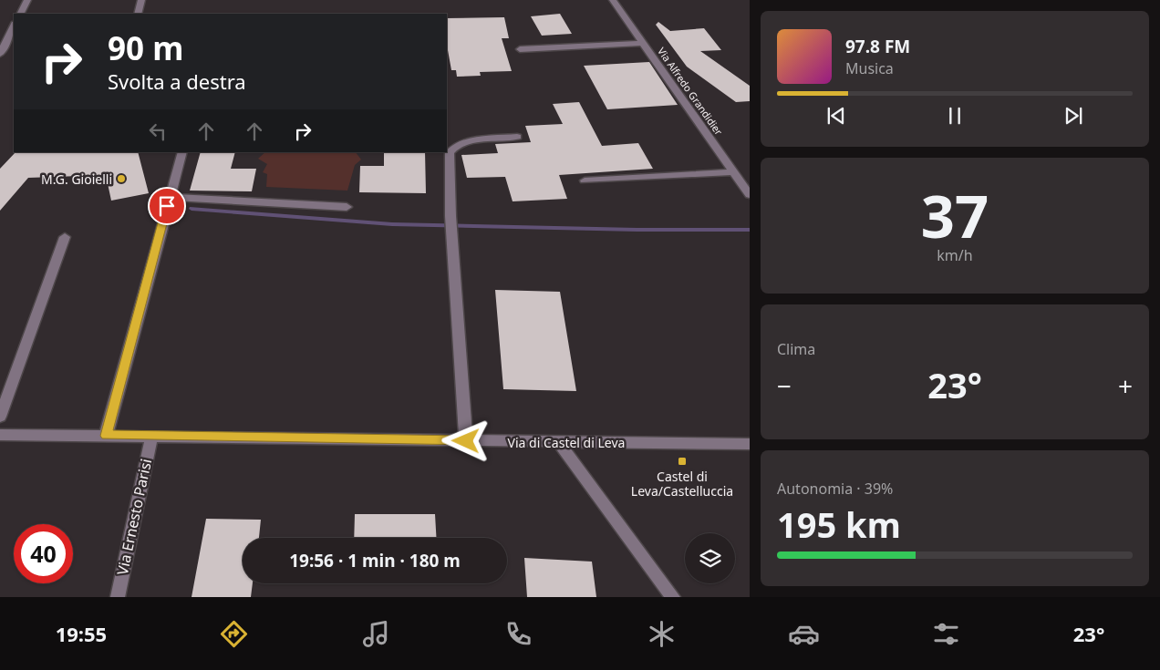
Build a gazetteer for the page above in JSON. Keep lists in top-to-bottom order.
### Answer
{
  "streets": {
    "street": ["Via Alfredo Grandidier", "Via di Castel di Leva", "Via Ernesto Parisi"]
  },
  "crossings": [
    ["Via di Castel di Leva", "Via Ernesto Parisi"]
  ],
  "places": {
    "other": ["M.G. Gioielli"],
    "transit": ["Castel di Leva/Castelluccia"]
  },
  "page": {
    "turn": ["90 m", "Svolta a destra"],
    "song": ["97.8 FM", "Musica"],
    "tile": [
      ["37", "km/h"],
      "Clima",
      ["Autonomia · 39%", "195 km"]
    ],
    "heat": ["−", "23°", "+"],
    "limit": "40",
    "trip": "19:56 · 1 min · 180 m",
    "tabs": ["19:55", "23°"]
  }
}
